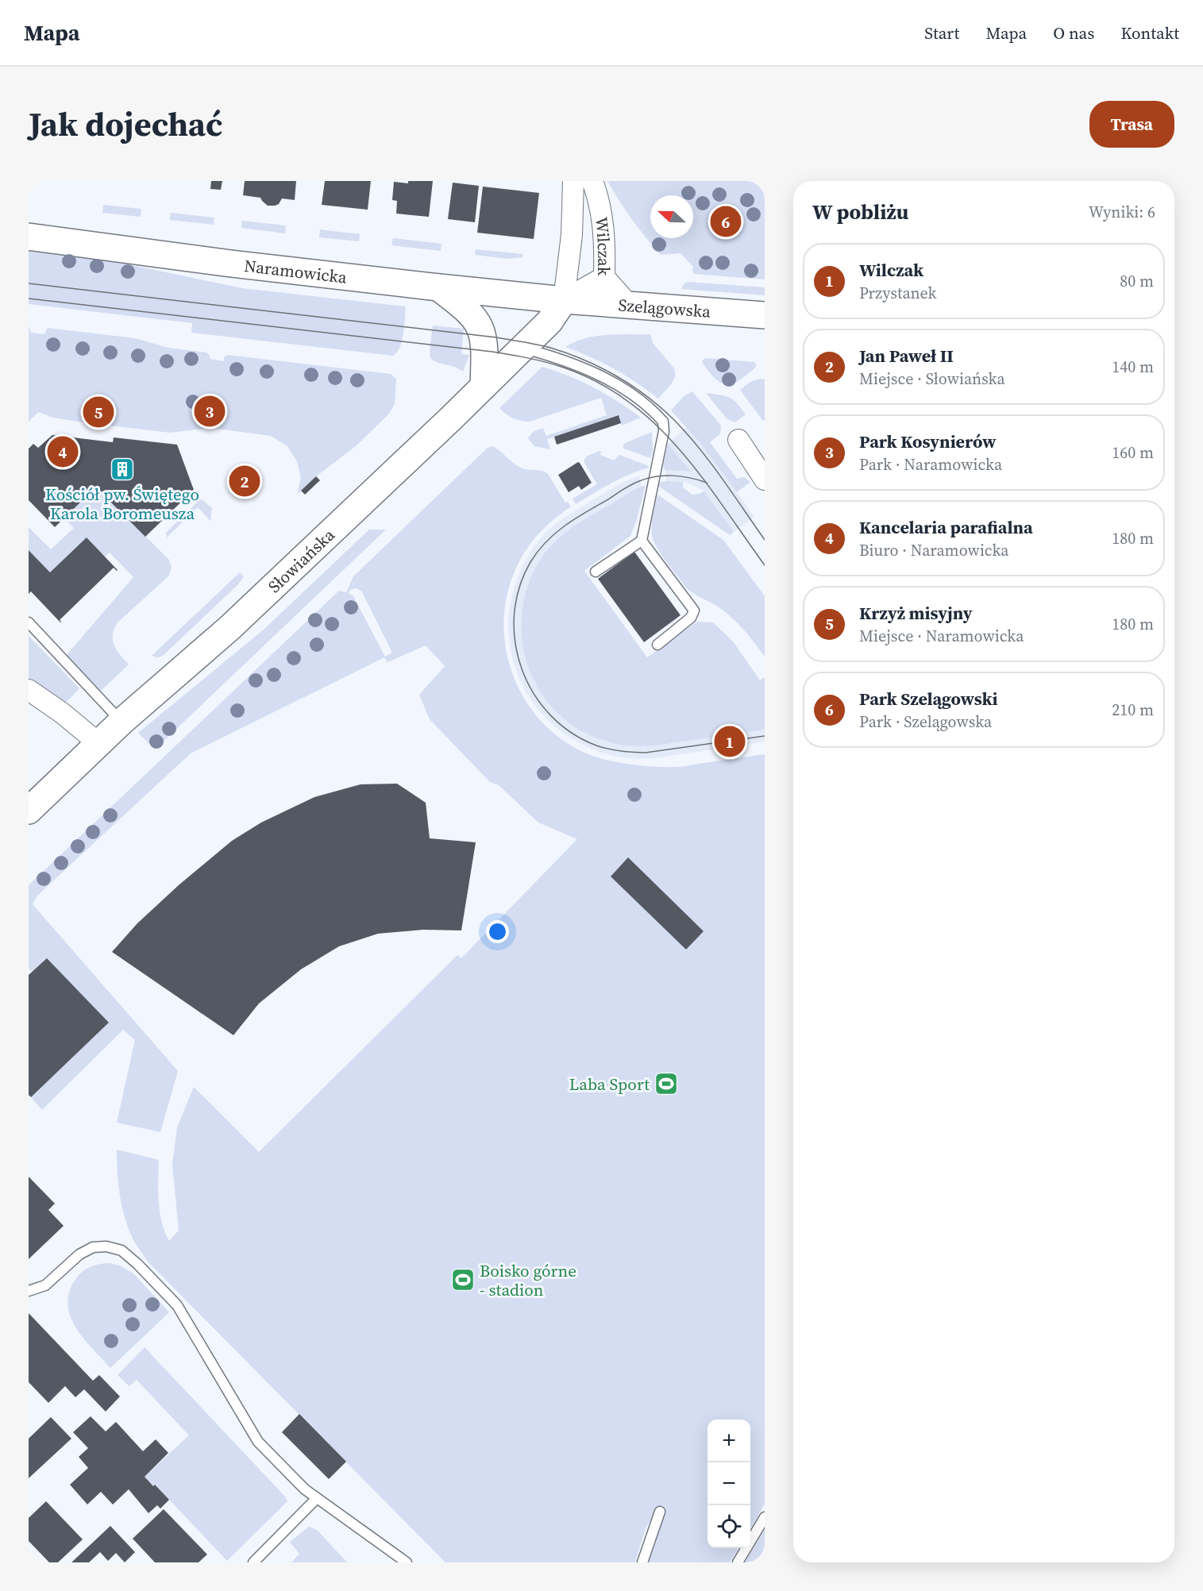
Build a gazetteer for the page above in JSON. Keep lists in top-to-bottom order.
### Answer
{
  "streets": {
    "street": [
      "Wilczak",
      "Naramowicka",
      "Szelągowska",
      "Słowiańska"
    ]
  },
  "crossings": [
    ["Wilczak", "Naramowicka"],
    ["Wilczak", "Szelągowska"],
    ["Wilczak", "Słowiańska"],
    ["Naramowicka", "Szelągowska"],
    ["Naramowicka", "Słowiańska"],
    ["Szelągowska", "Słowiańska"]
  ],
  "places": {
    "building": ["Kościół pw. Świętego Karola Boromeusza"],
    "sports": ["Laba Sport", "Boisko górne - stadion"]
  },
  "north": "left",
  "page": {
    "header": "Mapa",
    "nav": [
      "Start",
      "Mapa",
      "O nas",
      "Kontakt"
    ],
    "title": "Jak dojechać",
    "buttons": "Trasa",
    "heading": ["W pobliżu", "Wyniki: 6"],
    "pins": [
      "6",
      "3",
      "5",
      "4",
      "2",
      "1"
    ],
    "list": [
      {
        "mark": "1",
        "name": "Wilczak",
        "note": "Przystanek",
        "value": "80 m"
      },
      {
        "mark": "2",
        "name": "Jan Paweł II",
        "note": "Miejsce · Słowiańska",
        "value": "140 m"
      },
      {
        "mark": "3",
        "name": "Park Kosynierów",
        "note": "Park · Naramowicka",
        "value": "160 m"
      },
      {
        "mark": "4",
        "name": "Kancelaria parafialna",
        "note": "Biuro · Naramowicka",
        "value": "180 m"
      },
      {
        "mark": "5",
        "name": "Krzyż misyjny",
        "note": "Miejsce · Naramowicka",
        "value": "180 m"
      },
      {
        "mark": "6",
        "name": "Park Szelągowski",
        "note": "Park · Szelągowska",
        "value": "210 m"
      }
    ],
    "map_buttons": ["+", "−"]
  }
}
